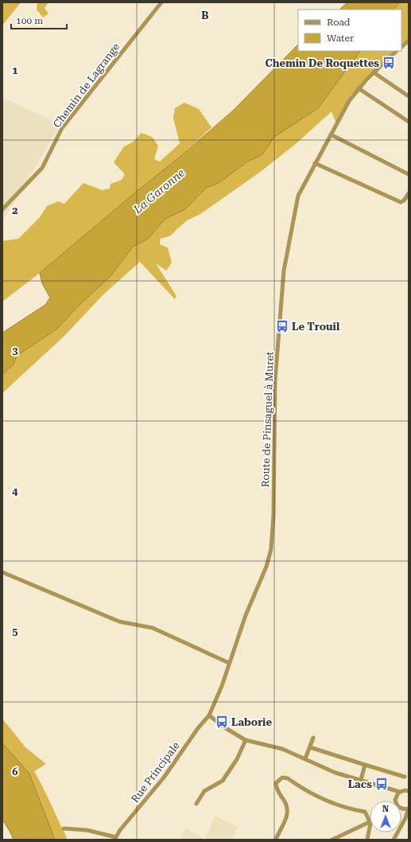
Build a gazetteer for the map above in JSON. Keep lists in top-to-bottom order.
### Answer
{
  "streets": {
    "street": ["Chemin de Lagrange", "Route de Pinsaguel à Muret", "Rue Principale"]
  },
  "water": ["La Garonne"],
  "places": {
    "bus stop": [
      "Chemin De Roquettes",
      "Le Trouil",
      "Laborie",
      "Lacs"
    ]
  },
  "legend": ["Road", "Water"],
  "scale_bar": "100 m",
  "north": "top",
  "grid": {
    "columns": ["B"],
    "rows": [
      "1",
      "2",
      "3",
      "4",
      "5",
      "6"
    ]
  }
}
